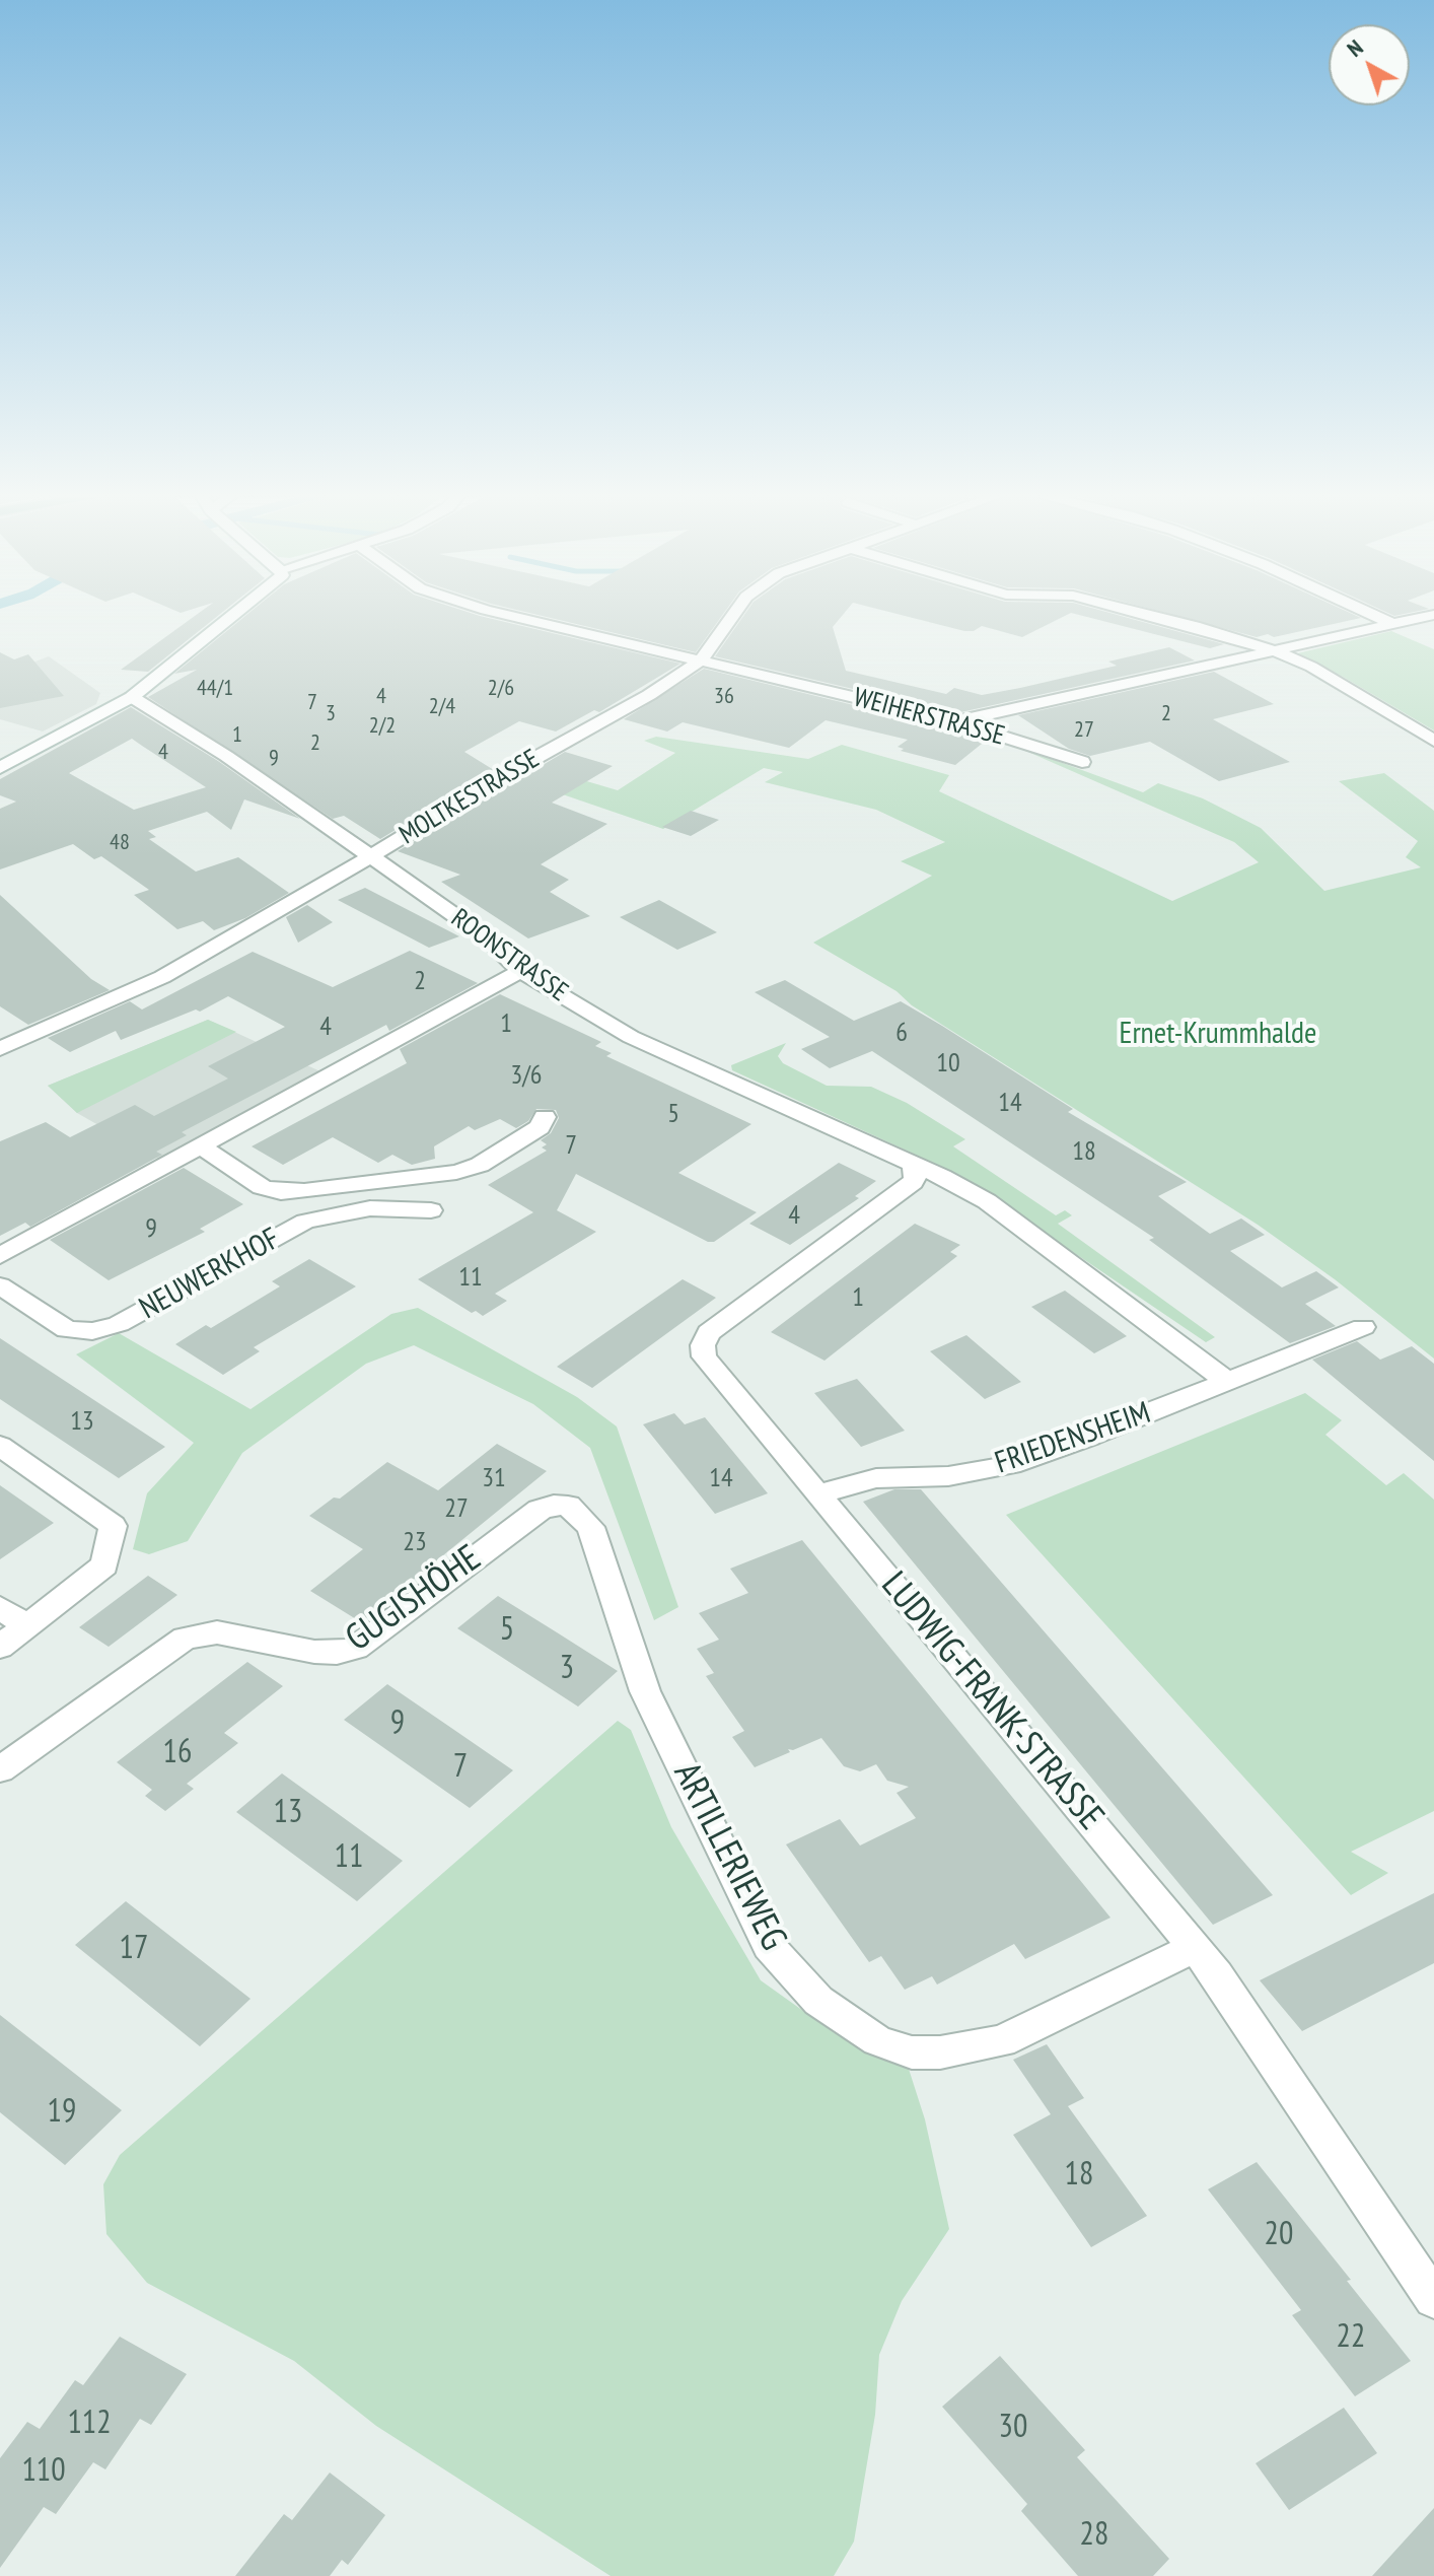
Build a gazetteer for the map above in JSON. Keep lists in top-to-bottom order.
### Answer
{
  "streets": {
    "street": [
      "WEIHERSTRASSE",
      "MOLTKESTRASSE",
      "ROONSTRASSE",
      "NEUWERKHOF",
      "FRIEDENSHEIM",
      "GUGISHÖHE",
      "LUDWIG-FRANK-STRASSE",
      "ARTILLERIEWEG"
    ]
  },
  "crossings": [
    ["WEIHERSTRASSE", "MOLTKESTRASSE"],
    ["MOLTKESTRASSE", "ROONSTRASSE"],
    ["ROONSTRASSE", "LUDWIG-FRANK-STRASSE"],
    ["FRIEDENSHEIM", "LUDWIG-FRANK-STRASSE"],
    ["GUGISHÖHE", "ARTILLERIEWEG"],
    ["LUDWIG-FRANK-STRASSE", "ARTILLERIEWEG"]
  ],
  "parks": ["Ernet-Krummhalde"],
  "house_numbers": [
    "44/1",
    "2/6",
    "4",
    "36",
    "7",
    "2/4",
    "3",
    "2",
    "2/2",
    "27",
    "1",
    "2",
    "4",
    "9",
    "48",
    "2",
    "1",
    "4",
    "6",
    "10",
    "3/6",
    "14",
    "5",
    "7",
    "18",
    "4",
    "9",
    "11",
    "1",
    "13",
    "31",
    "14",
    "27",
    "23",
    "5",
    "3",
    "9",
    "16",
    "7",
    "13",
    "11",
    "17",
    "19",
    "18",
    "20",
    "22",
    "112",
    "30",
    "110",
    "28"
  ],
  "north": "top left"
}
